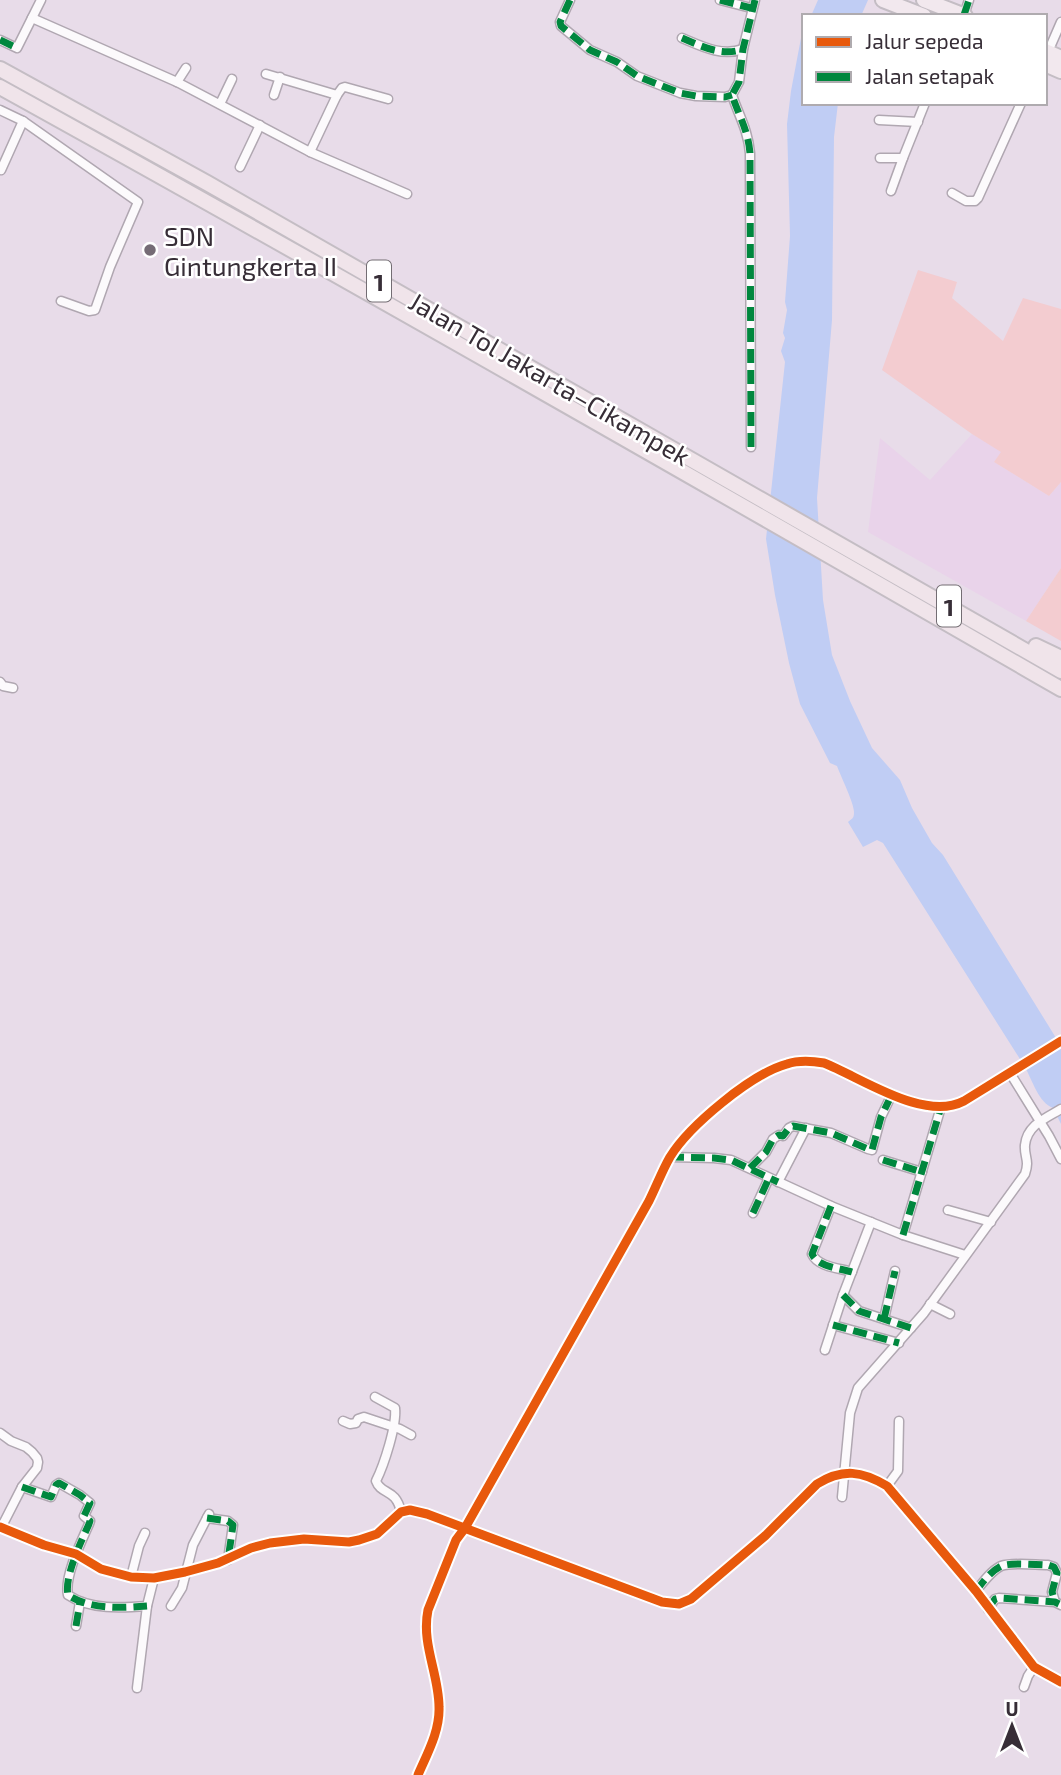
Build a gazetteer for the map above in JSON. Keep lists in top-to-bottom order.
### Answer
{
  "streets": {
    "highway": ["1", "Jalan Tol Jakarta–Cikampek"]
  },
  "places": ["SDN Gintungkerta II"],
  "legend": ["Jalur sepeda", "Jalan setapak"],
  "north": "top"
}
